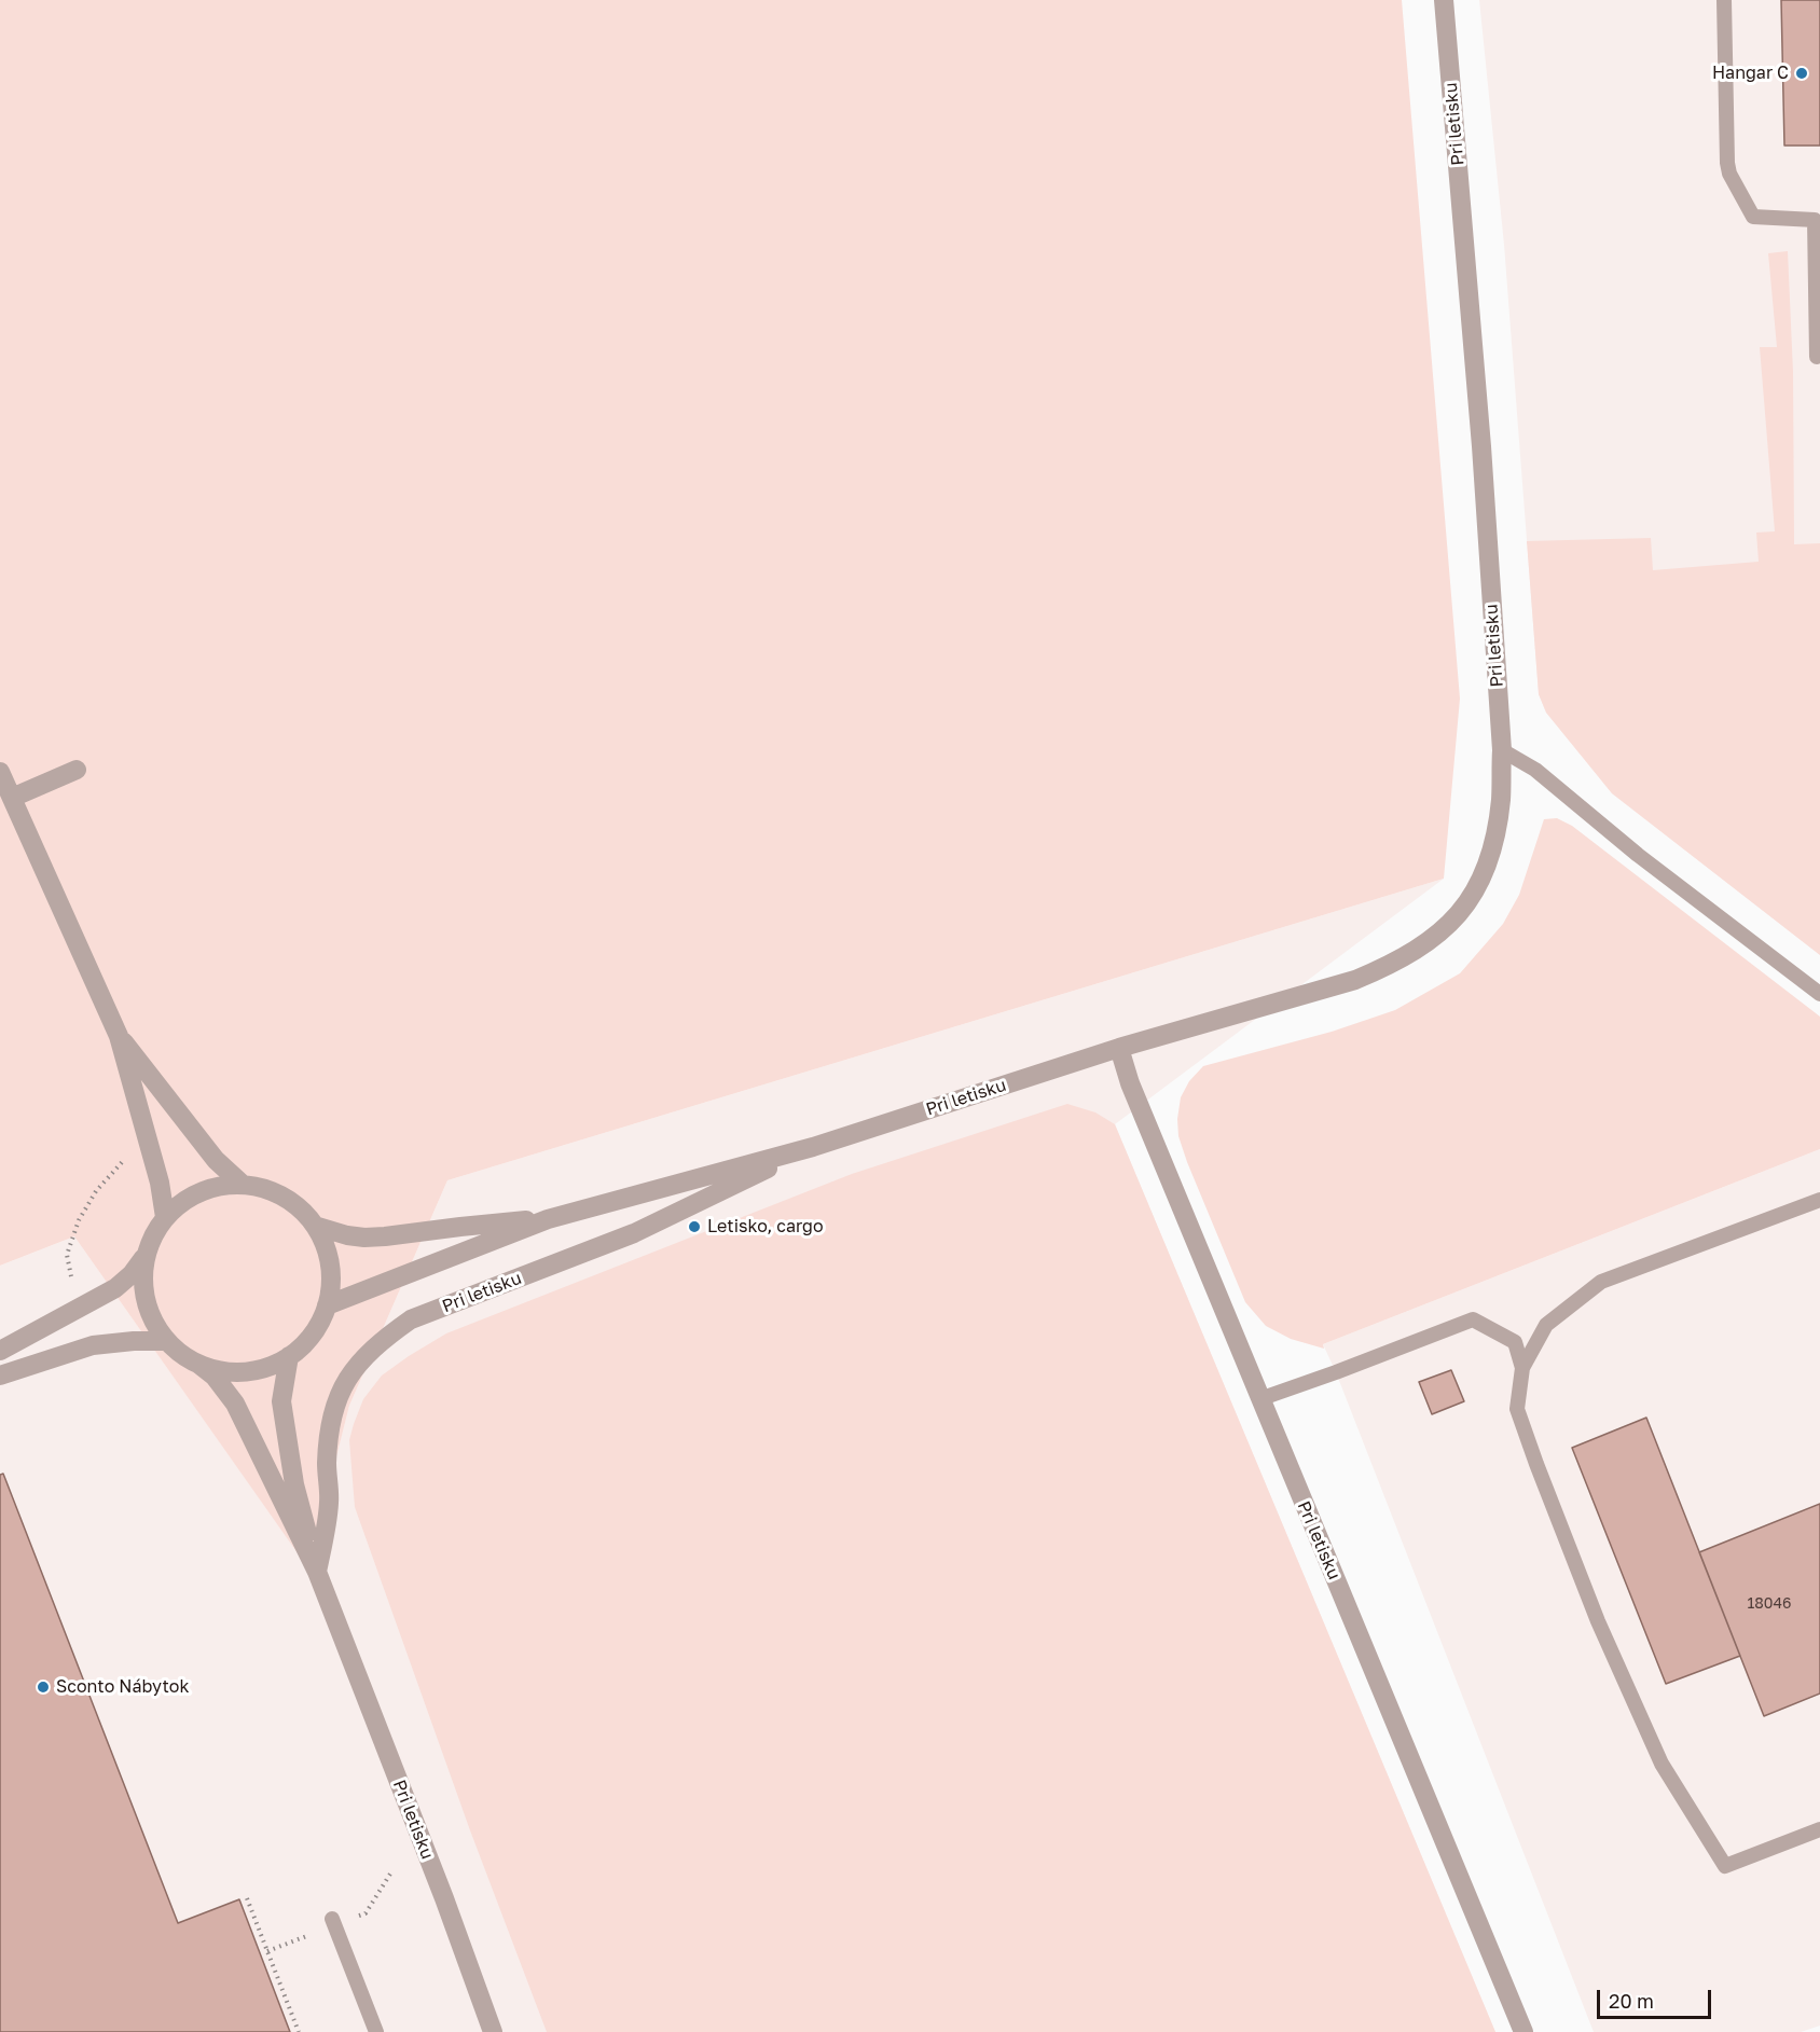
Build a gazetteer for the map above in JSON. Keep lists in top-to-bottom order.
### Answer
{
  "streets": {
    "street": ["Pri letisku"]
  },
  "places": ["Hangar C", "Letisko, cargo", "Sconto Nábytok"],
  "house_numbers": ["18046"],
  "scale_bar": "20 m"
}
